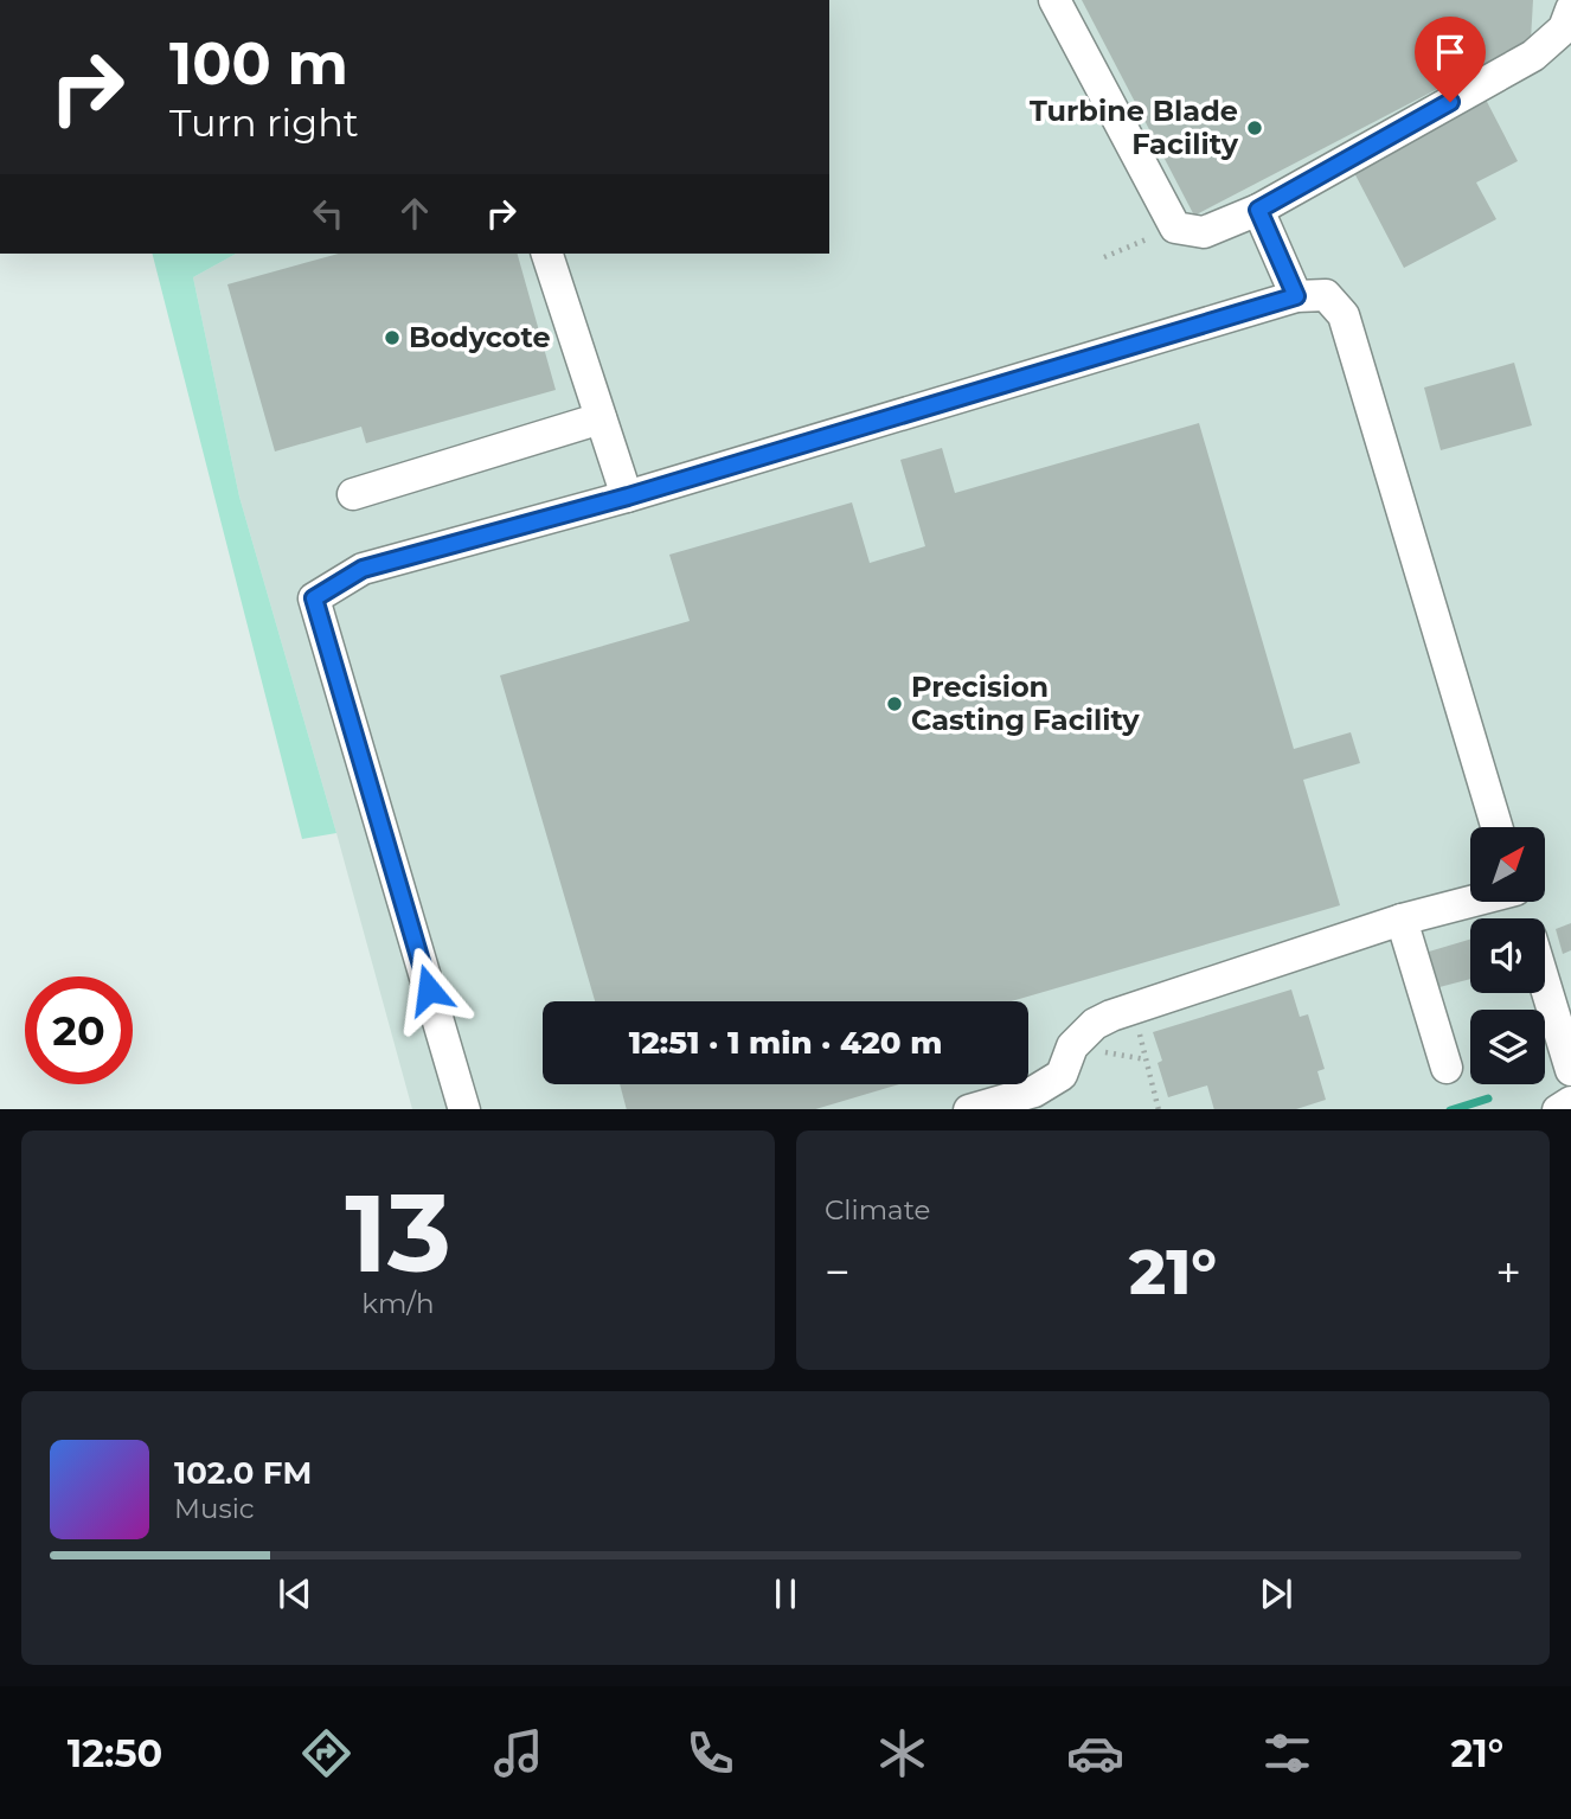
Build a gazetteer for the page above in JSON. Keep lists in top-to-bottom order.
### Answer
{
  "places": ["Turbine Blade Facility", "Bodycote", "Precision Casting Facility"],
  "north": "top right",
  "page": {
    "turn": ["100 m", "Turn right"],
    "limit": "20",
    "trip": "12:51 · 1 min · 420 m",
    "tile": [
      ["13", "km/h"],
      "Climate"
    ],
    "heat": ["−", "21°", "+"],
    "song": ["102.0 FM", "Music"],
    "tabs": ["12:50", "21°"]
  }
}
